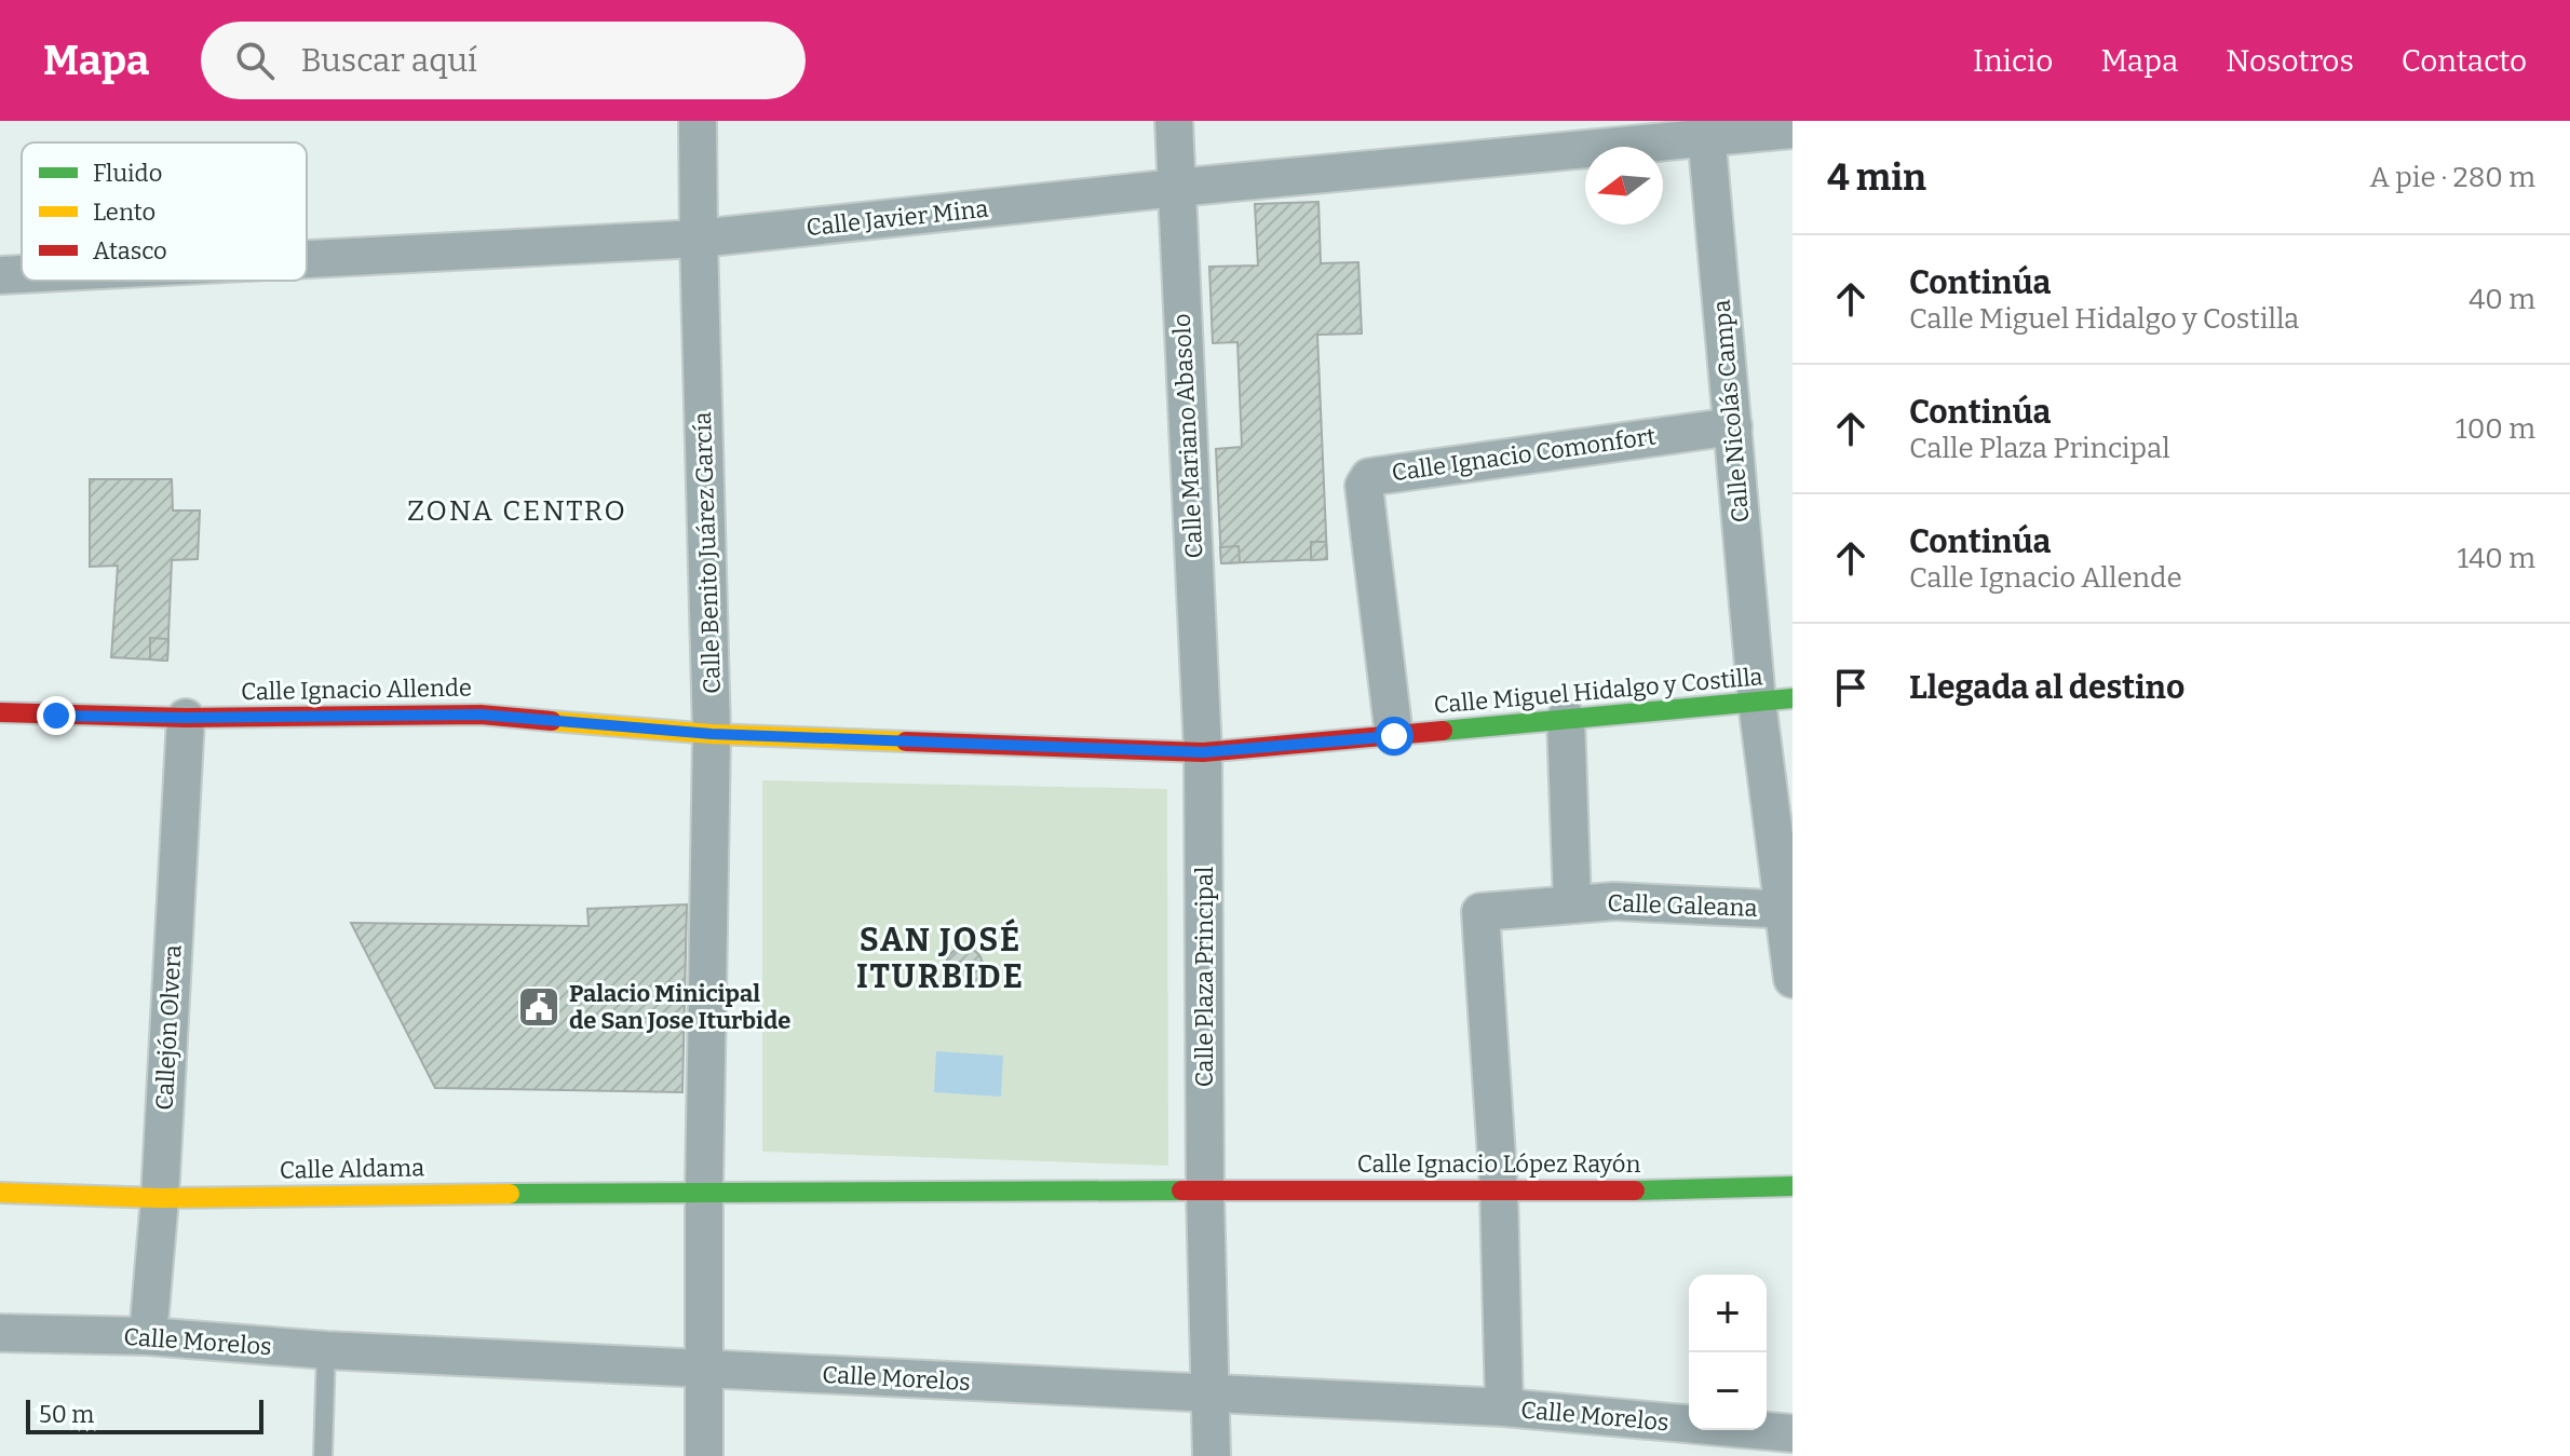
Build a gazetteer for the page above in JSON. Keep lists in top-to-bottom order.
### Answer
{
  "streets": {
    "street": [
      "Calle Javier Mina",
      "Calle Nicolás Campa",
      "Calle Mariano Abasolo",
      "Calle Ignacio Comonfort",
      "Calle Benito Juárez García",
      "Calle Ignacio Allende",
      "Calle Miguel Hidalgo y Costilla",
      "Calle Galeana",
      "Calle Plaza Principal",
      "Callejón Olvera",
      "Calle Ignacio López Rayón",
      "Calle Aldama",
      "Calle Morelos"
    ]
  },
  "crossings": [
    ["Calle Javier Mina", "Calle Nicolás Campa"],
    ["Calle Javier Mina", "Calle Mariano Abasolo"],
    ["Calle Javier Mina", "Calle Benito Juárez García"],
    ["Calle Nicolás Campa", "Calle Ignacio Comonfort"],
    ["Calle Nicolás Campa", "Calle Miguel Hidalgo y Costilla"],
    ["Calle Nicolás Campa", "Calle Galeana"],
    ["Calle Mariano Abasolo", "Calle Miguel Hidalgo y Costilla"],
    ["Calle Mariano Abasolo", "Calle Plaza Principal"],
    ["Calle Ignacio Comonfort", "Calle Miguel Hidalgo y Costilla"],
    ["Calle Benito Juárez García", "Calle Ignacio Allende"],
    ["Calle Benito Juárez García", "Calle Aldama"],
    ["Calle Benito Juárez García", "Calle Morelos"],
    ["Calle Ignacio Allende", "Callejón Olvera"],
    ["Calle Miguel Hidalgo y Costilla", "Calle Plaza Principal"],
    ["Calle Galeana", "Calle Ignacio López Rayón"],
    ["Calle Plaza Principal", "Calle Ignacio López Rayón"],
    ["Calle Plaza Principal", "Calle Morelos"],
    ["Callejón Olvera", "Calle Aldama"],
    ["Callejón Olvera", "Calle Morelos"]
  ],
  "districts": ["ZONA CENTRO", "SAN JOSÉ ITURBIDE"],
  "places": {
    "public building": ["Palacio Minicipal de San Jose Iturbide"]
  },
  "legend": ["Fluido", "Lento", "Atasco"],
  "scale_bar": "50 m",
  "north": "left",
  "page": {
    "header": "Mapa",
    "search": "Buscar aquí",
    "nav": [
      "Inicio",
      "Mapa",
      "Nosotros",
      "Contacto"
    ],
    "heading": ["4 min", "A pie · 280 m"],
    "list": [
      ["Continúa", "Calle Miguel Hidalgo y Costilla", "40 m"],
      ["Continúa", "Calle Plaza Principal", "100 m"],
      ["Continúa", "Calle Ignacio Allende", "140 m"],
      "Llegada al destino"
    ],
    "map_buttons": ["+", "−"],
    "scale": "50 m"
  }
}
